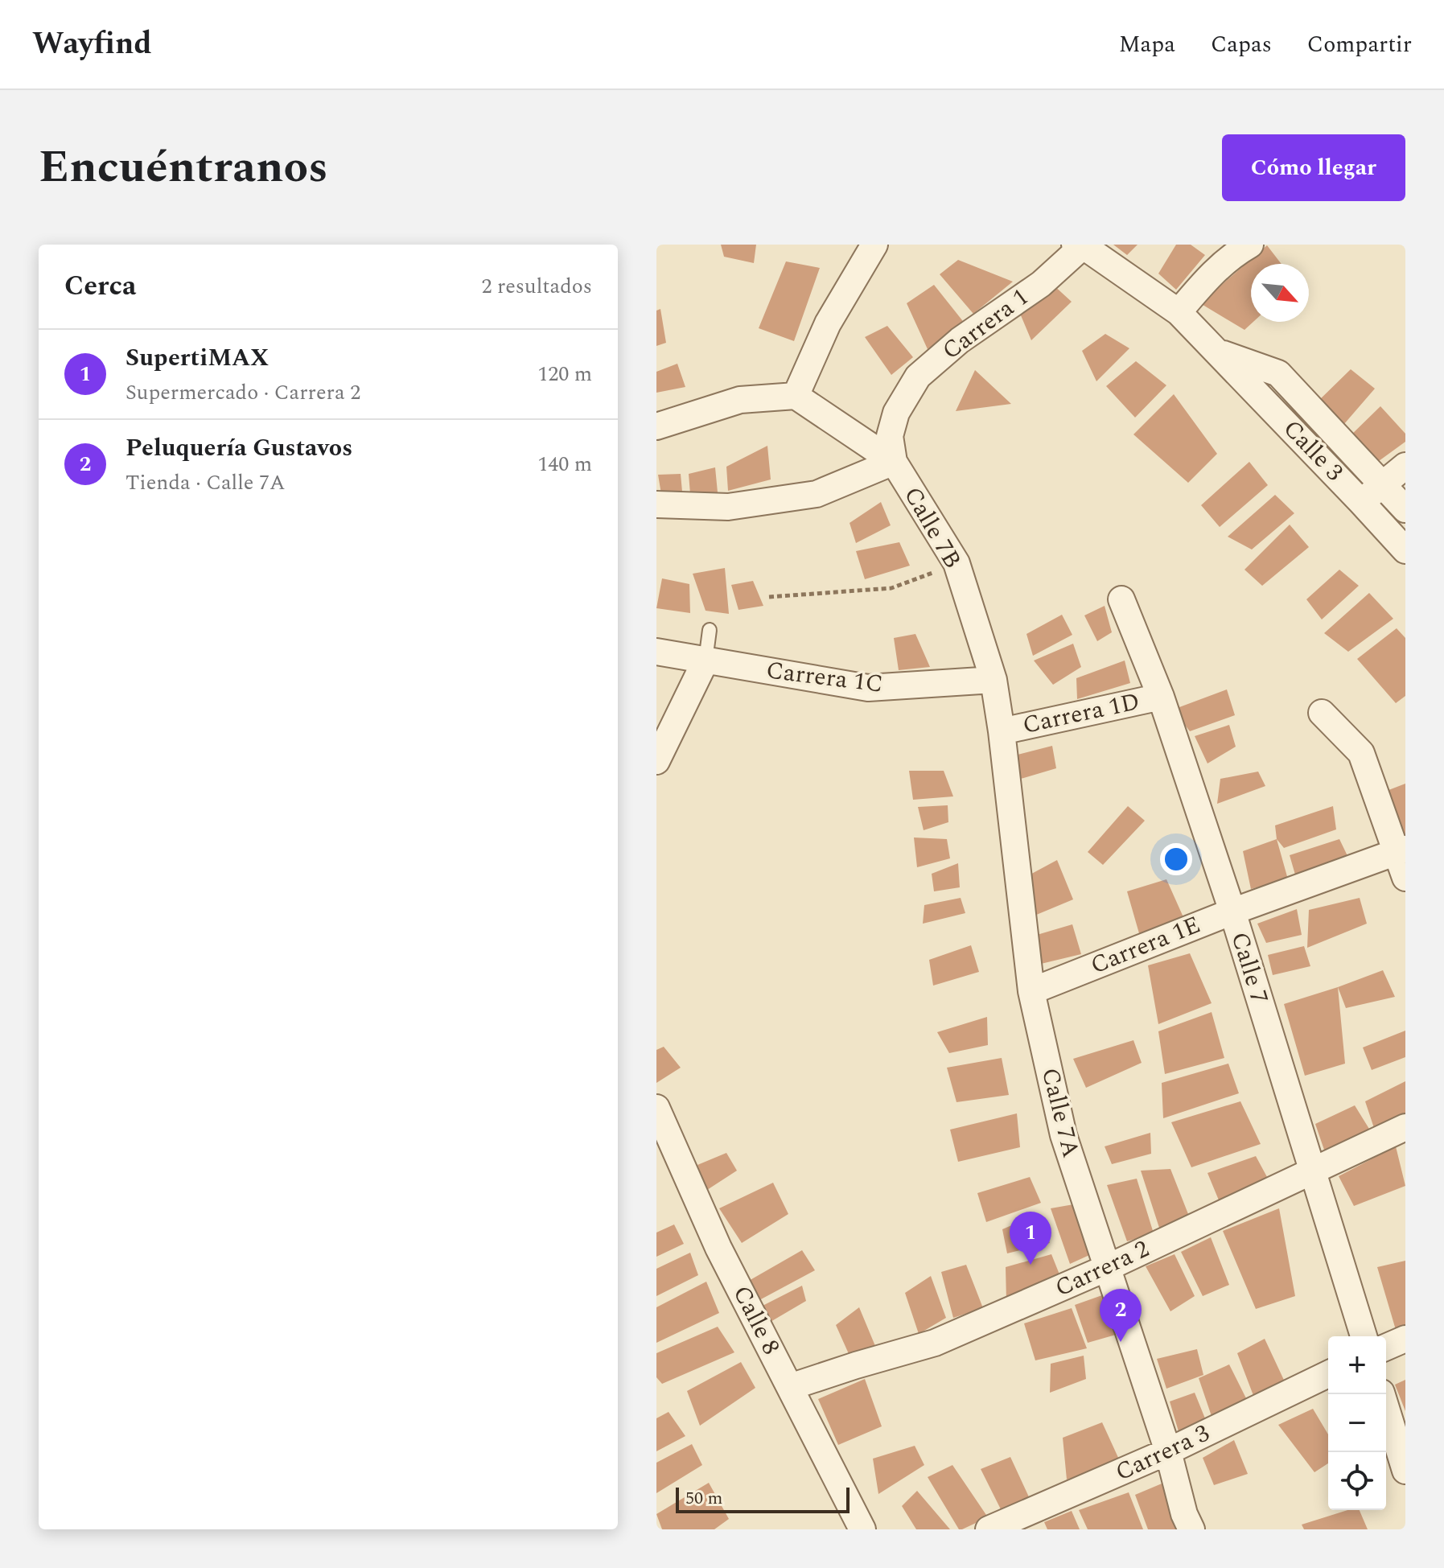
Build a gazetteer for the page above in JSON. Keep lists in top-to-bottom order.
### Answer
{
  "streets": {
    "street": [
      "Carrera 1",
      "Calle 3",
      "Calle 7B",
      "Carrera 1C",
      "Carrera 1D",
      "Carrera 1E",
      "Calle 7",
      "Calle 7A",
      "Carrera 2",
      "Calle 8",
      "Carrera 3"
    ]
  },
  "crossings": [
    ["Carrera 1", "Calle 3"],
    ["Carrera 1", "Calle 7B"],
    ["Calle 7B", "Carrera 1C"],
    ["Calle 7B", "Calle 7A"],
    ["Carrera 1C", "Calle 7A"],
    ["Carrera 1D", "Calle 7"],
    ["Carrera 1D", "Calle 7A"],
    ["Carrera 1E", "Calle 7"],
    ["Carrera 1E", "Calle 7A"],
    ["Calle 7", "Carrera 2"],
    ["Calle 7A", "Carrera 2"],
    ["Calle 7A", "Carrera 3"],
    ["Carrera 2", "Calle 8"]
  ],
  "scale_bar": "50 m",
  "north": "bottom right",
  "page": {
    "header": "Wayfind",
    "nav": ["Mapa", "Capas", "Compartir"],
    "title": "Encuéntranos",
    "buttons": "Cómo llegar",
    "heading": ["Cerca", "2 resultados"],
    "list": [
      {
        "mark": "1",
        "name": "SupertiMAX",
        "note": "Supermercado · Carrera 2",
        "value": "120 m"
      },
      {
        "mark": "2",
        "name": "Peluquería Gustavos",
        "note": "Tienda · Calle 7A",
        "value": "140 m"
      }
    ],
    "pins": ["1", "2"],
    "map_buttons": ["+", "−"],
    "scale": "50 m"
  }
}
